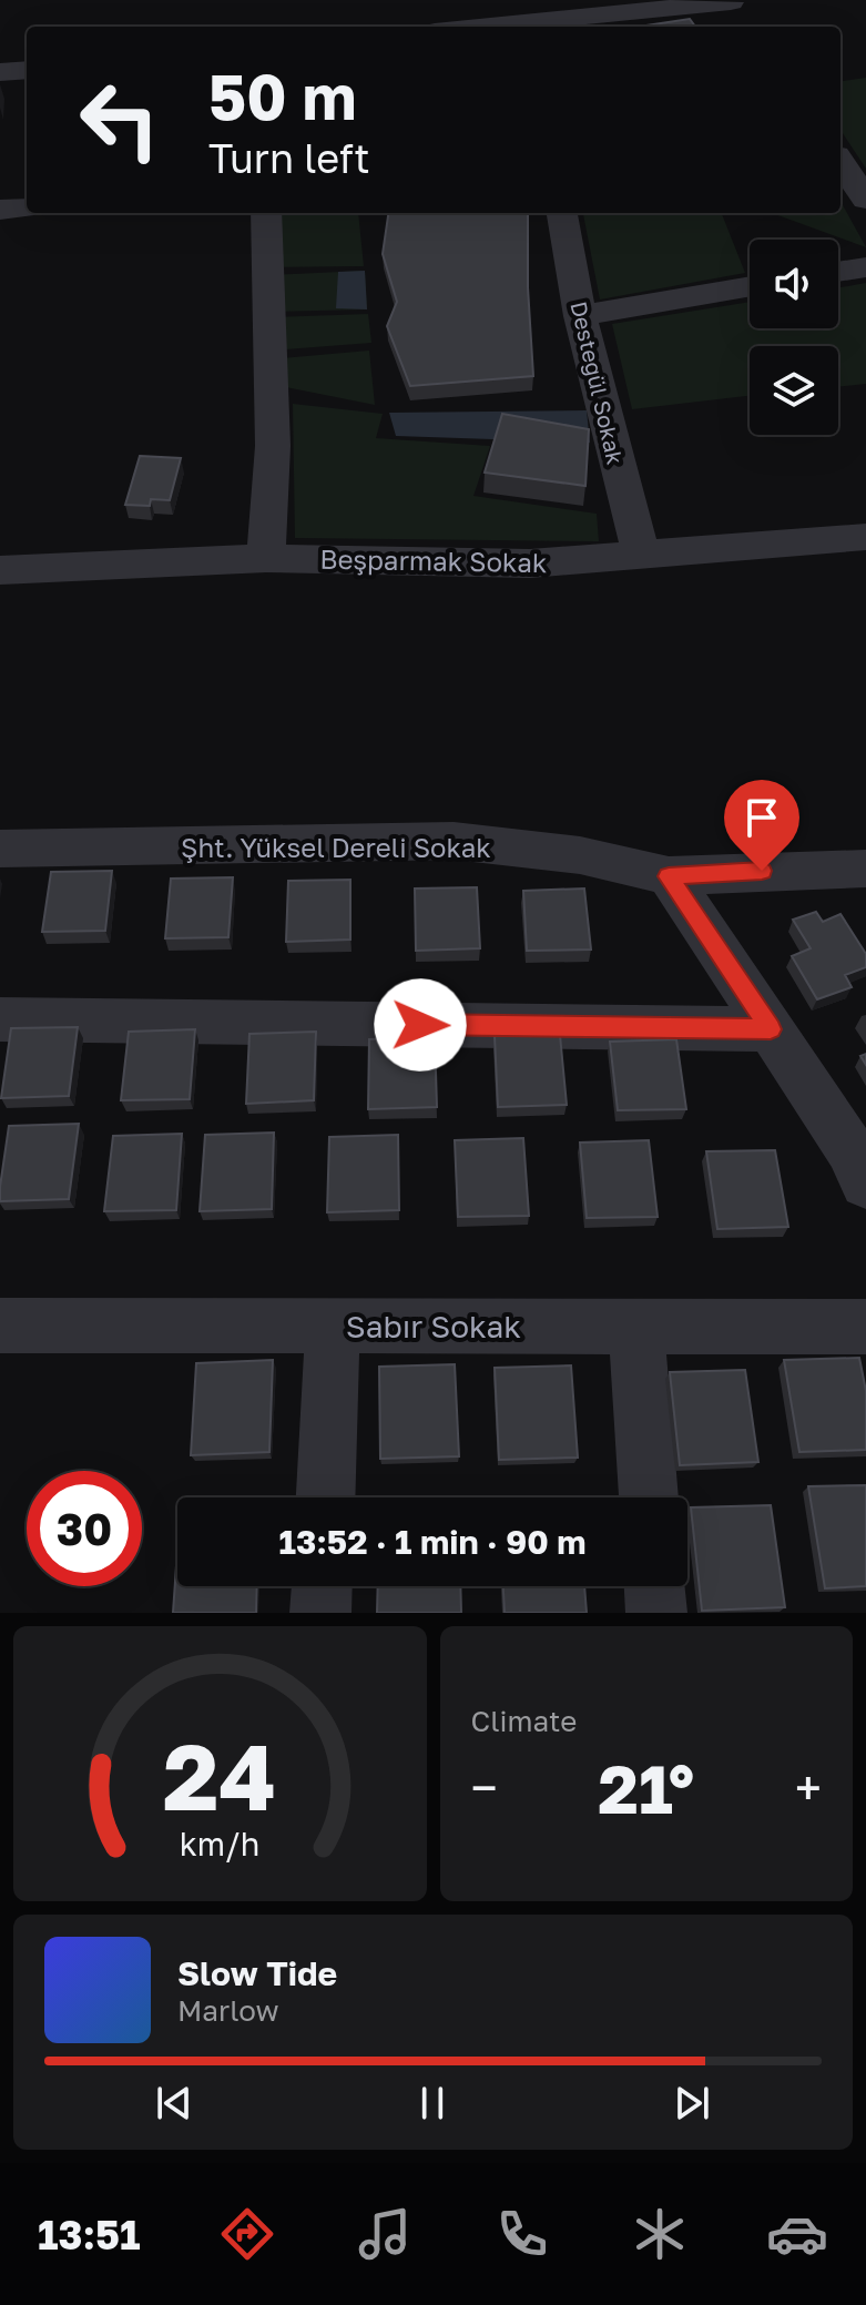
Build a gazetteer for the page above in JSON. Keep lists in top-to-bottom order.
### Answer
{
  "streets": {
    "street": [
      "Destegül Sokak",
      "Beşparmak Sokak",
      "Şht. Yüksel Dereli Sokak",
      "Sabır Sokak"
    ]
  },
  "crossings": [
    ["Destegül Sokak", "Beşparmak Sokak"]
  ],
  "page": {
    "turn": ["50 m", "Turn left"],
    "limit": "30",
    "trip": "13:52 · 1 min · 90 m",
    "tile": "Climate",
    "heat": ["−", "21°", "+"],
    "song": ["Slow Tide", "Marlow"],
    "tabs": "13:51",
    "gauge": ["24", "km/h"]
  }
}
